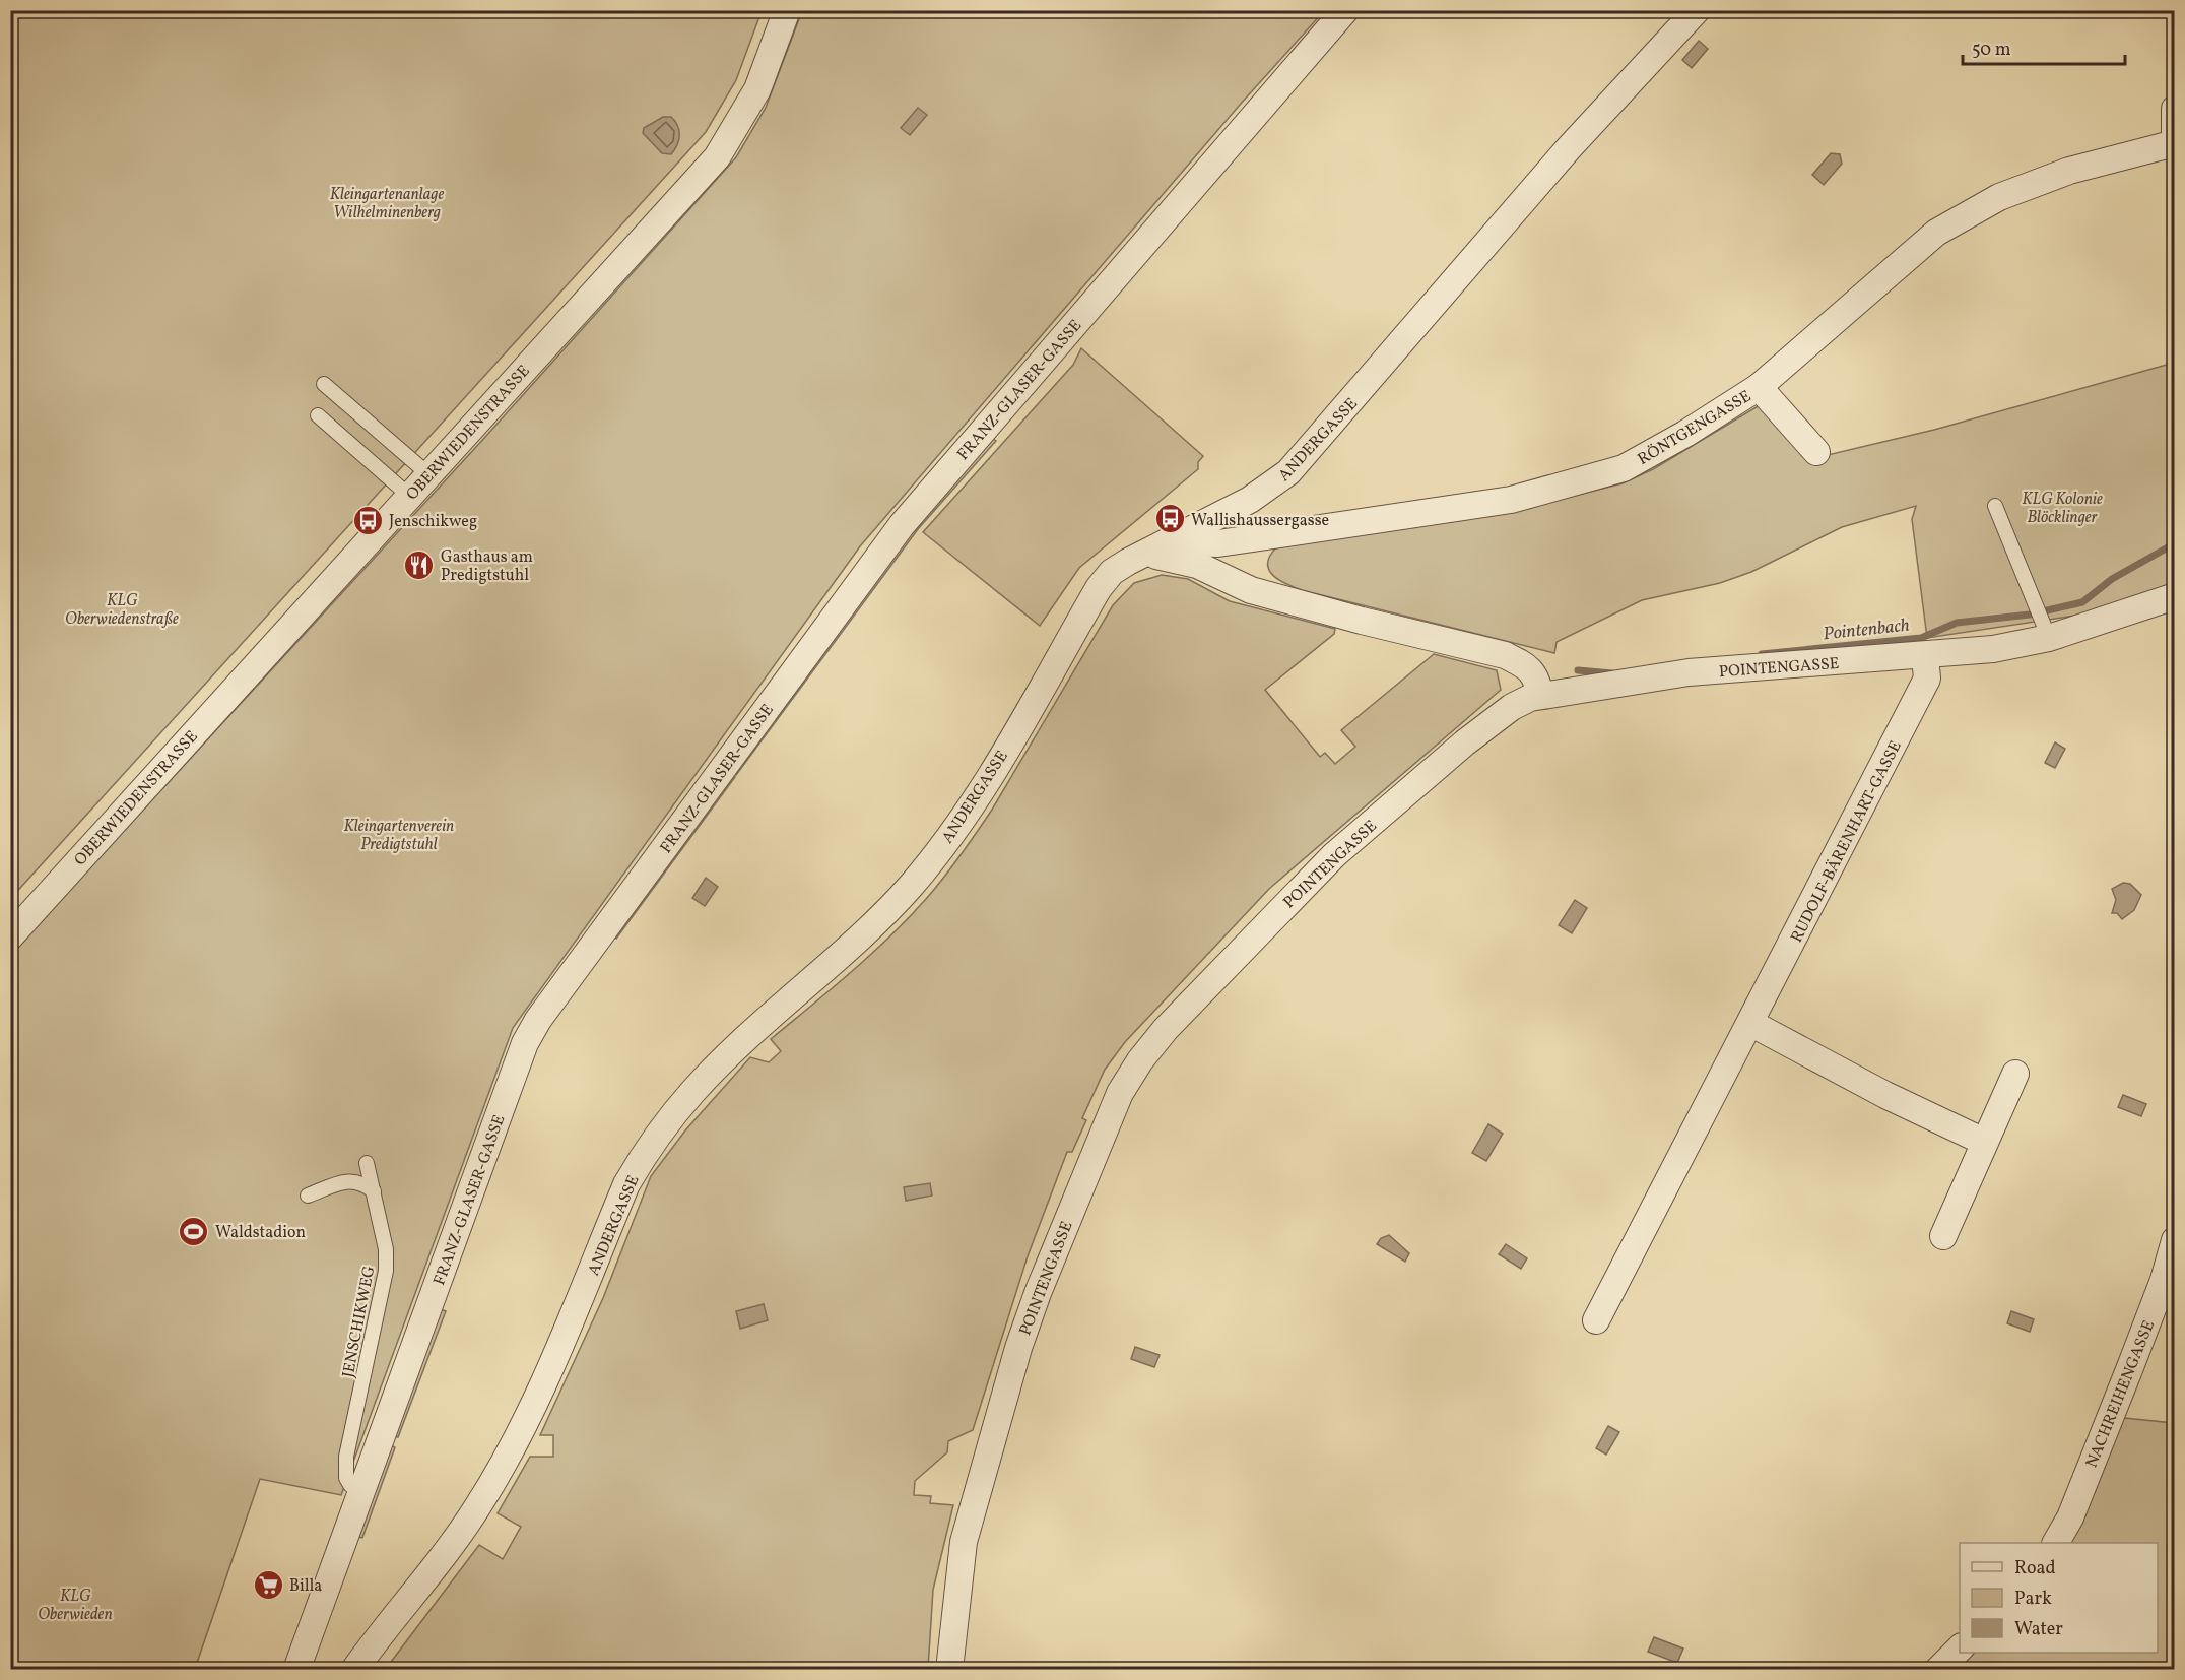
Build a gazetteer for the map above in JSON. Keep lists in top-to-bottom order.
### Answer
{
  "streets": {
    "street": [
      "FRANZ-GLASER-GASSE",
      "RÖNTGENGASSE",
      "OBERWIEDENSTRASSE",
      "ANDERGASSE",
      "POINTENGASSE",
      "RUDOLF-BÄRENHART-GASSE",
      "NACHREIHENGASSE"
    ],
    "lane": ["JENSCHIKWEG"]
  },
  "crossings": [
    ["RÖNTGENGASSE", "ANDERGASSE"],
    ["POINTENGASSE", "RUDOLF-BÄRENHART-GASSE"]
  ],
  "water": ["Pointenbach"],
  "parks": [
    "Kleingartenanlage Wilhelminenberg",
    "KLG Kolonie Blöcklinger",
    "KLG Oberwiedenstraße",
    "Kleingartenverein Predigtstuhl",
    "KLG Oberwieden"
  ],
  "places": {
    "bus stop": ["Wallishaussergasse", "Jenschikweg"],
    "restaurant": ["Gasthaus am Predigtstuhl"],
    "sports": ["Waldstadion"],
    "supermarket": ["Billa"]
  },
  "legend": ["Road", "Park", "Water"],
  "scale_bar": "50 m"
}
